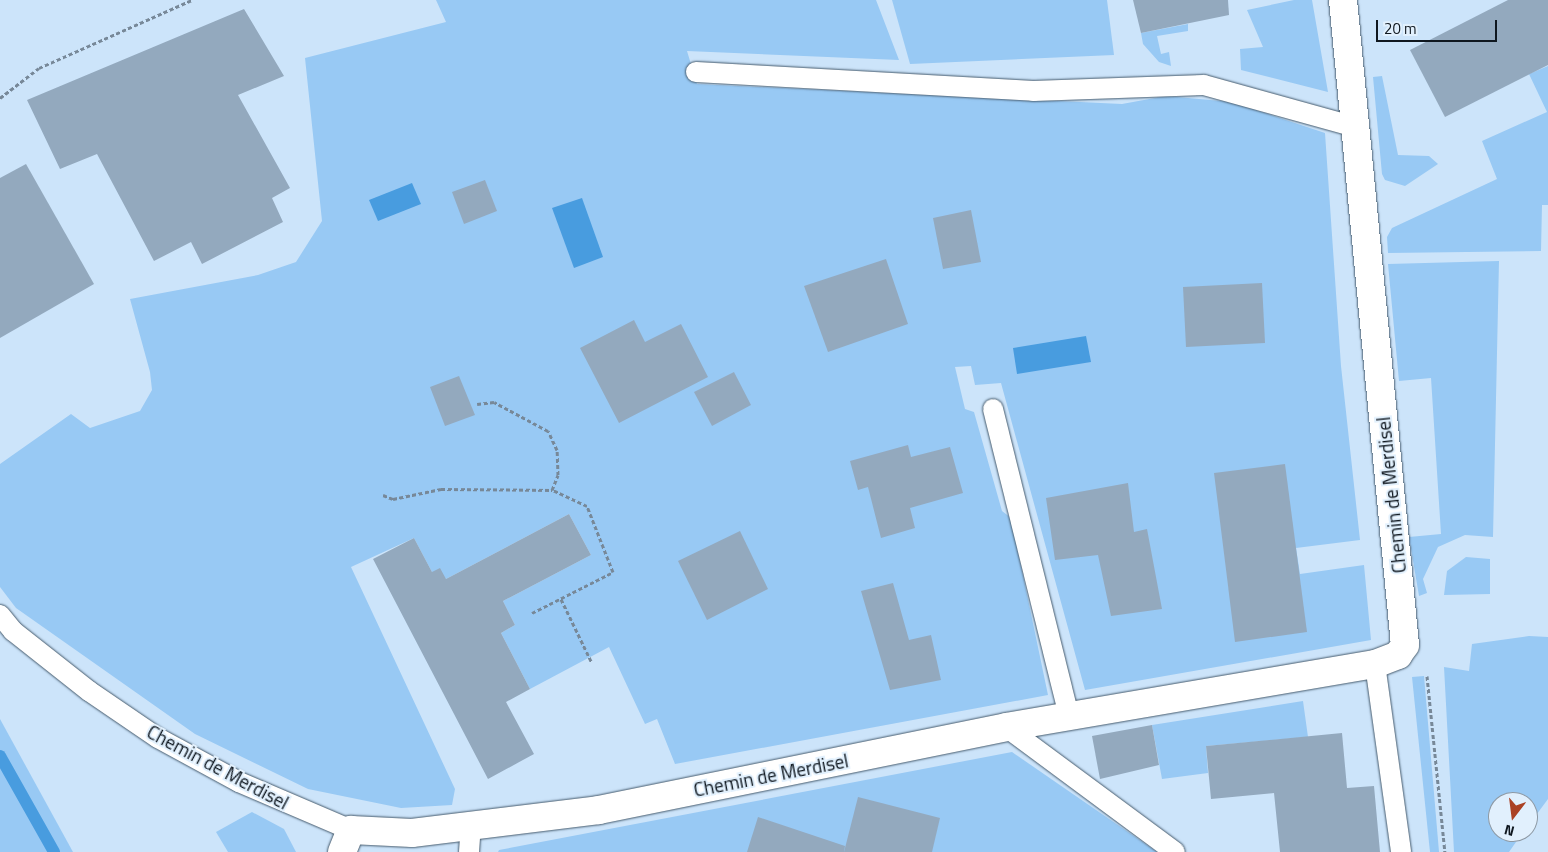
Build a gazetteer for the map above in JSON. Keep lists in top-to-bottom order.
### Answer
{
  "streets": {
    "street": ["Chemin de Merdisel"]
  },
  "scale_bar": "20 m",
  "north": "bottom"
}
